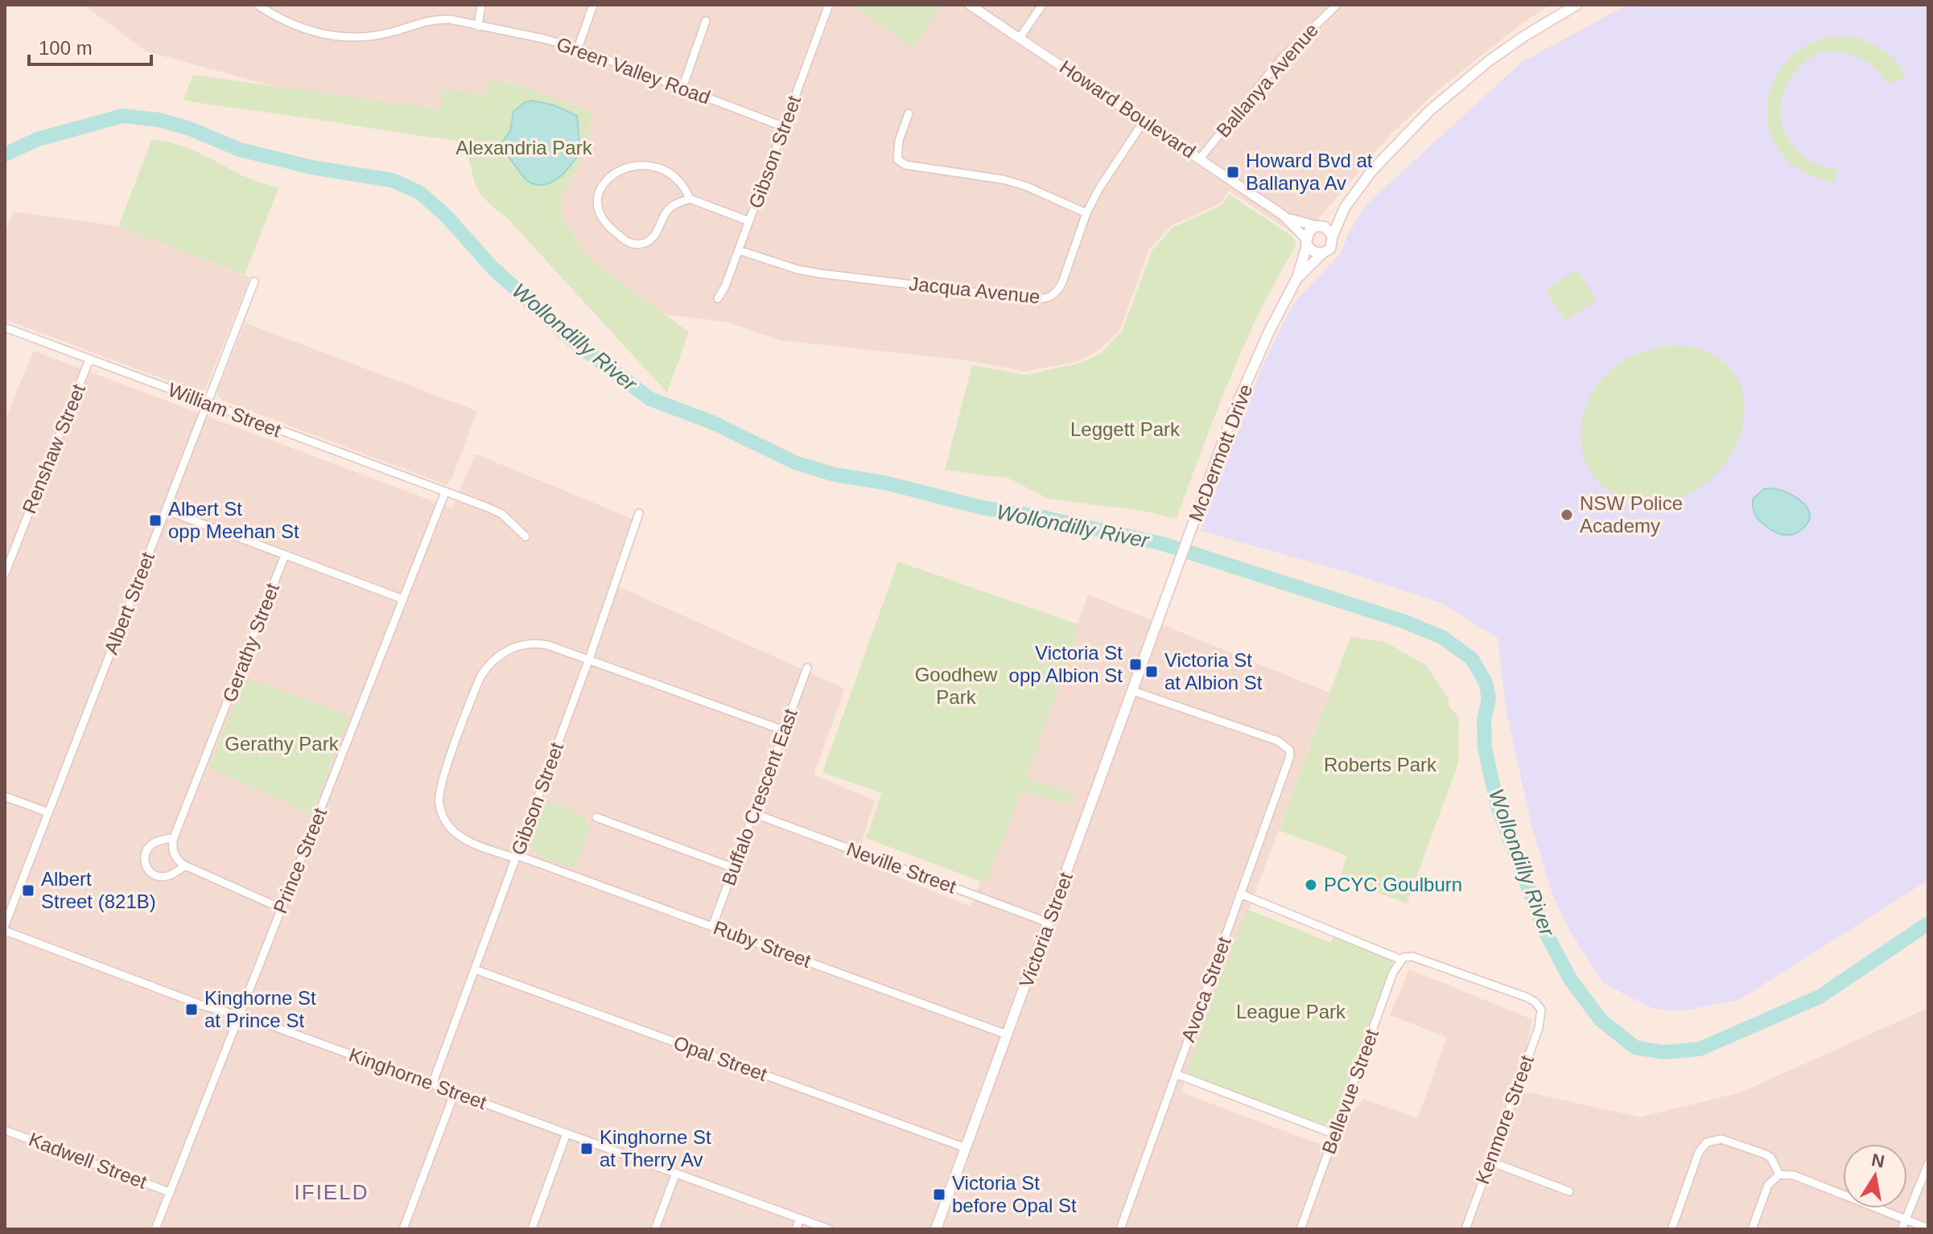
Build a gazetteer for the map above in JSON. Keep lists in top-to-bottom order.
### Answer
{
  "streets": {
    "main road": ["McDermott Drive", "Victoria Street"],
    "street": [
      "Green Valley Road",
      "Ballanya Avenue",
      "Howard Boulevard",
      "Gibson Street",
      "Jacqua Avenue",
      "William Street",
      "Renshaw Street",
      "Albert Street",
      "Gerathy Street",
      "Buffalo Crescent East",
      "Prince Street",
      "Neville Street",
      "Ruby Street",
      "Avoca Street",
      "Opal Street",
      "Kinghorne Street",
      "Bellevue Street",
      "Kenmore Street",
      "Kadwell Street"
    ]
  },
  "crossings": [
    ["Green Valley Road", "Gibson Street"],
    ["Ballanya Avenue", "Howard Boulevard"],
    ["Howard Boulevard", "Jacqua Avenue"],
    ["Howard Boulevard", "McDermott Drive"],
    ["Gibson Street", "Jacqua Avenue"],
    ["Gibson Street", "Ruby Street"],
    ["Gibson Street", "Opal Street"],
    ["Gibson Street", "Kinghorne Street"],
    ["William Street", "Renshaw Street"],
    ["William Street", "Albert Street"],
    ["William Street", "Prince Street"],
    ["McDermott Drive", "Victoria Street"],
    ["Buffalo Crescent East", "Neville Street"],
    ["Buffalo Crescent East", "Ruby Street"],
    ["Prince Street", "Kinghorne Street"],
    ["Prince Street", "Kadwell Street"],
    ["Neville Street", "Victoria Street"],
    ["Victoria Street", "Ruby Street"],
    ["Victoria Street", "Avoca Street"],
    ["Victoria Street", "Opal Street"],
    ["Bellevue Street", "Kenmore Street"]
  ],
  "districts": ["IFIELD"],
  "water": ["Wollondilly River"],
  "parks": [
    "Alexandria Park",
    "Leggett Park",
    "Goodhew Park",
    "Gerathy Park",
    "Roberts Park",
    "League Park"
  ],
  "places": {
    "transit": [
      "Howard Bvd at Ballanya Av",
      "Albert St opp Meehan St",
      "Victoria St opp Albion St",
      "Victoria St at Albion St",
      "Albert Street (821B)",
      "Kinghorne St at Prince St",
      "Kinghorne St at Therry Av",
      "Victoria St before Opal St"
    ],
    "other": ["NSW Police Academy", "PCYC Goulburn"]
  },
  "scale_bar": "100 m",
  "north": "top"
}
